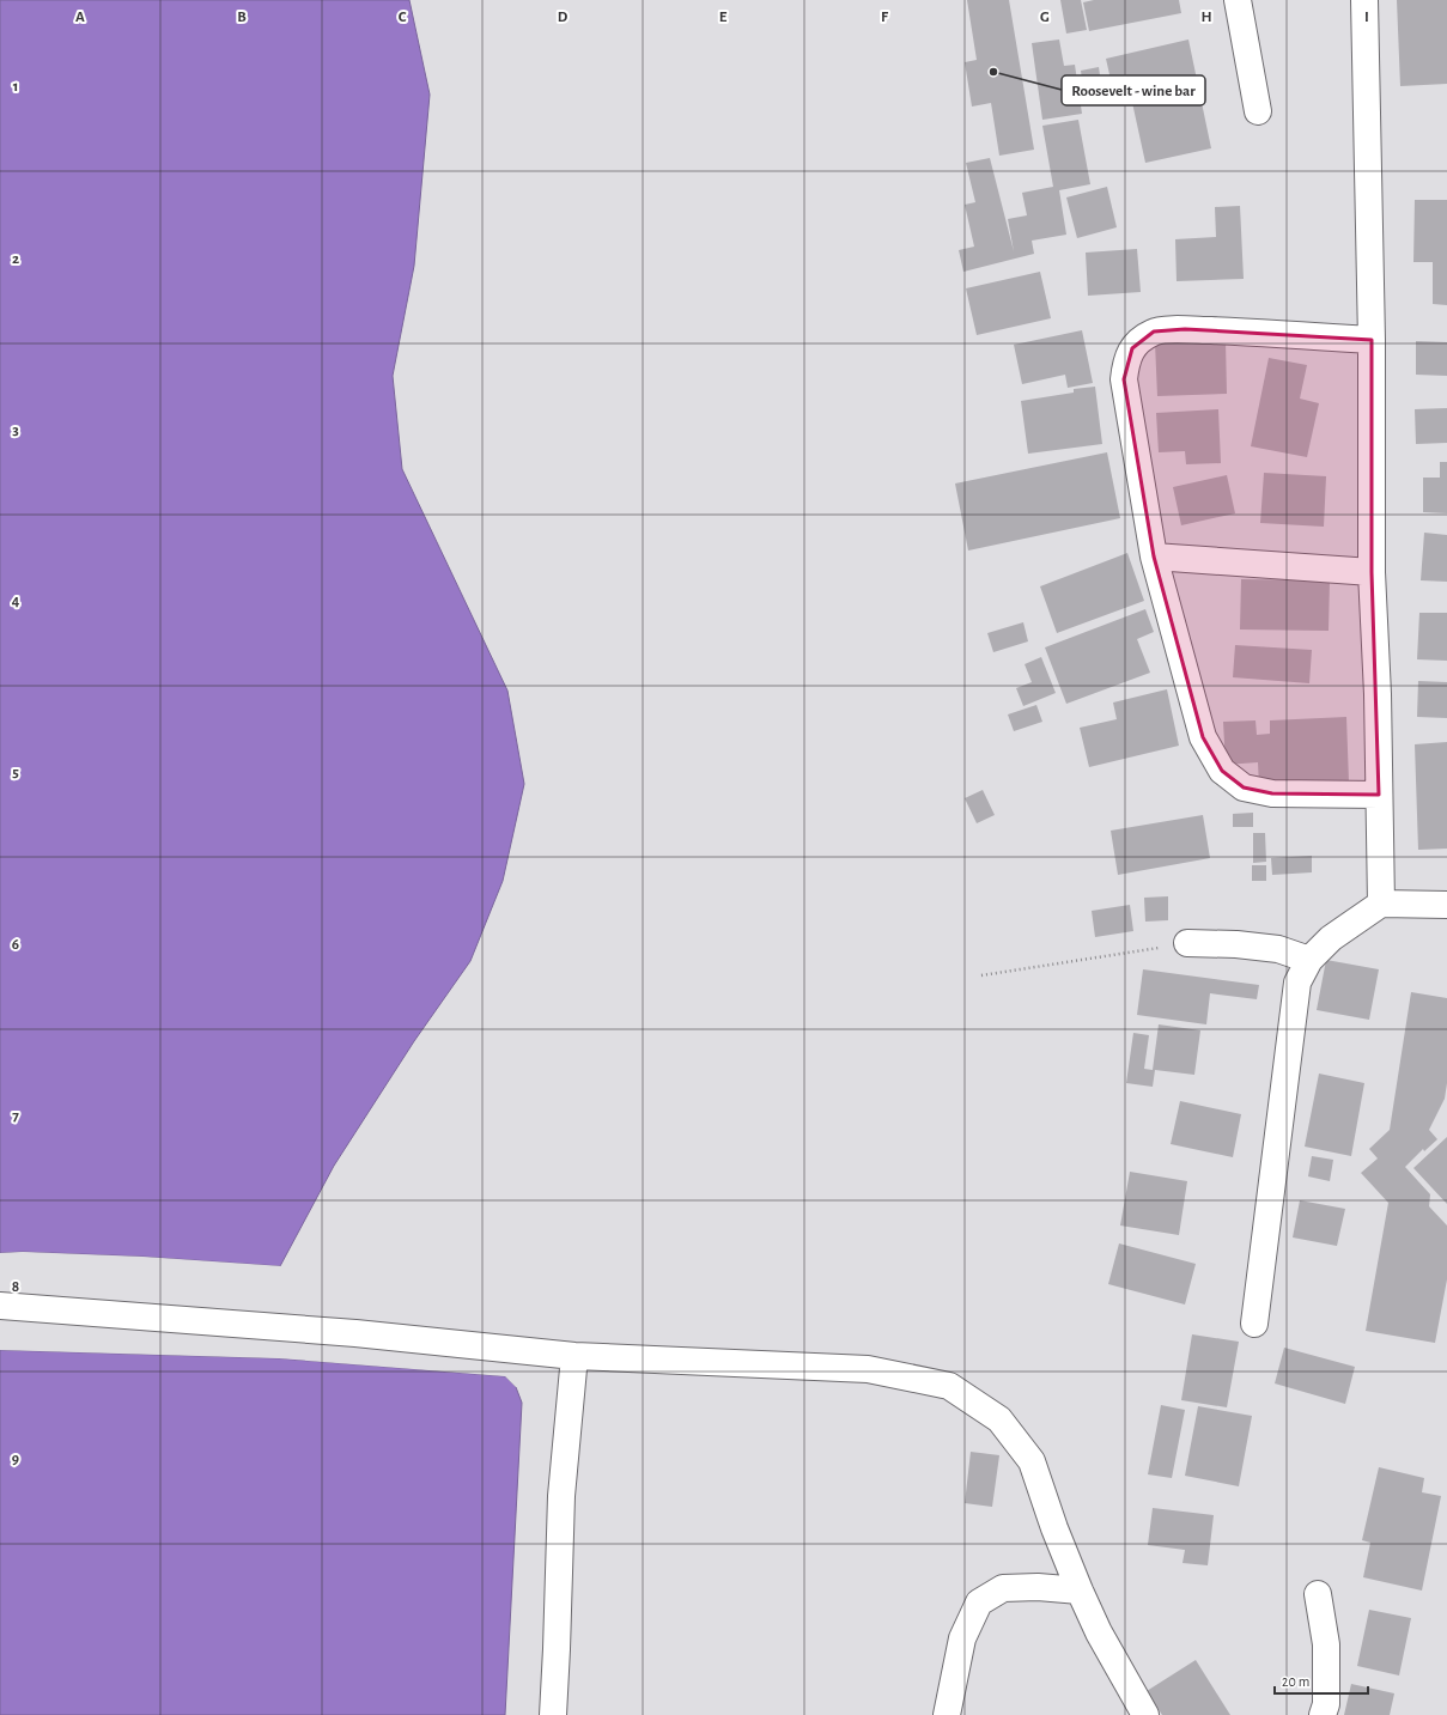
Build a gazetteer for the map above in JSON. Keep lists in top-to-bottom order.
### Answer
{
  "places": ["Roosevelt - wine bar"],
  "scale_bar": "20 m",
  "grid": {
    "columns": [
      "A",
      "B",
      "C",
      "D",
      "E",
      "F",
      "G",
      "H",
      "I"
    ],
    "rows": [
      "1",
      "2",
      "3",
      "4",
      "5",
      "6",
      "7",
      "8",
      "9"
    ]
  }
}
